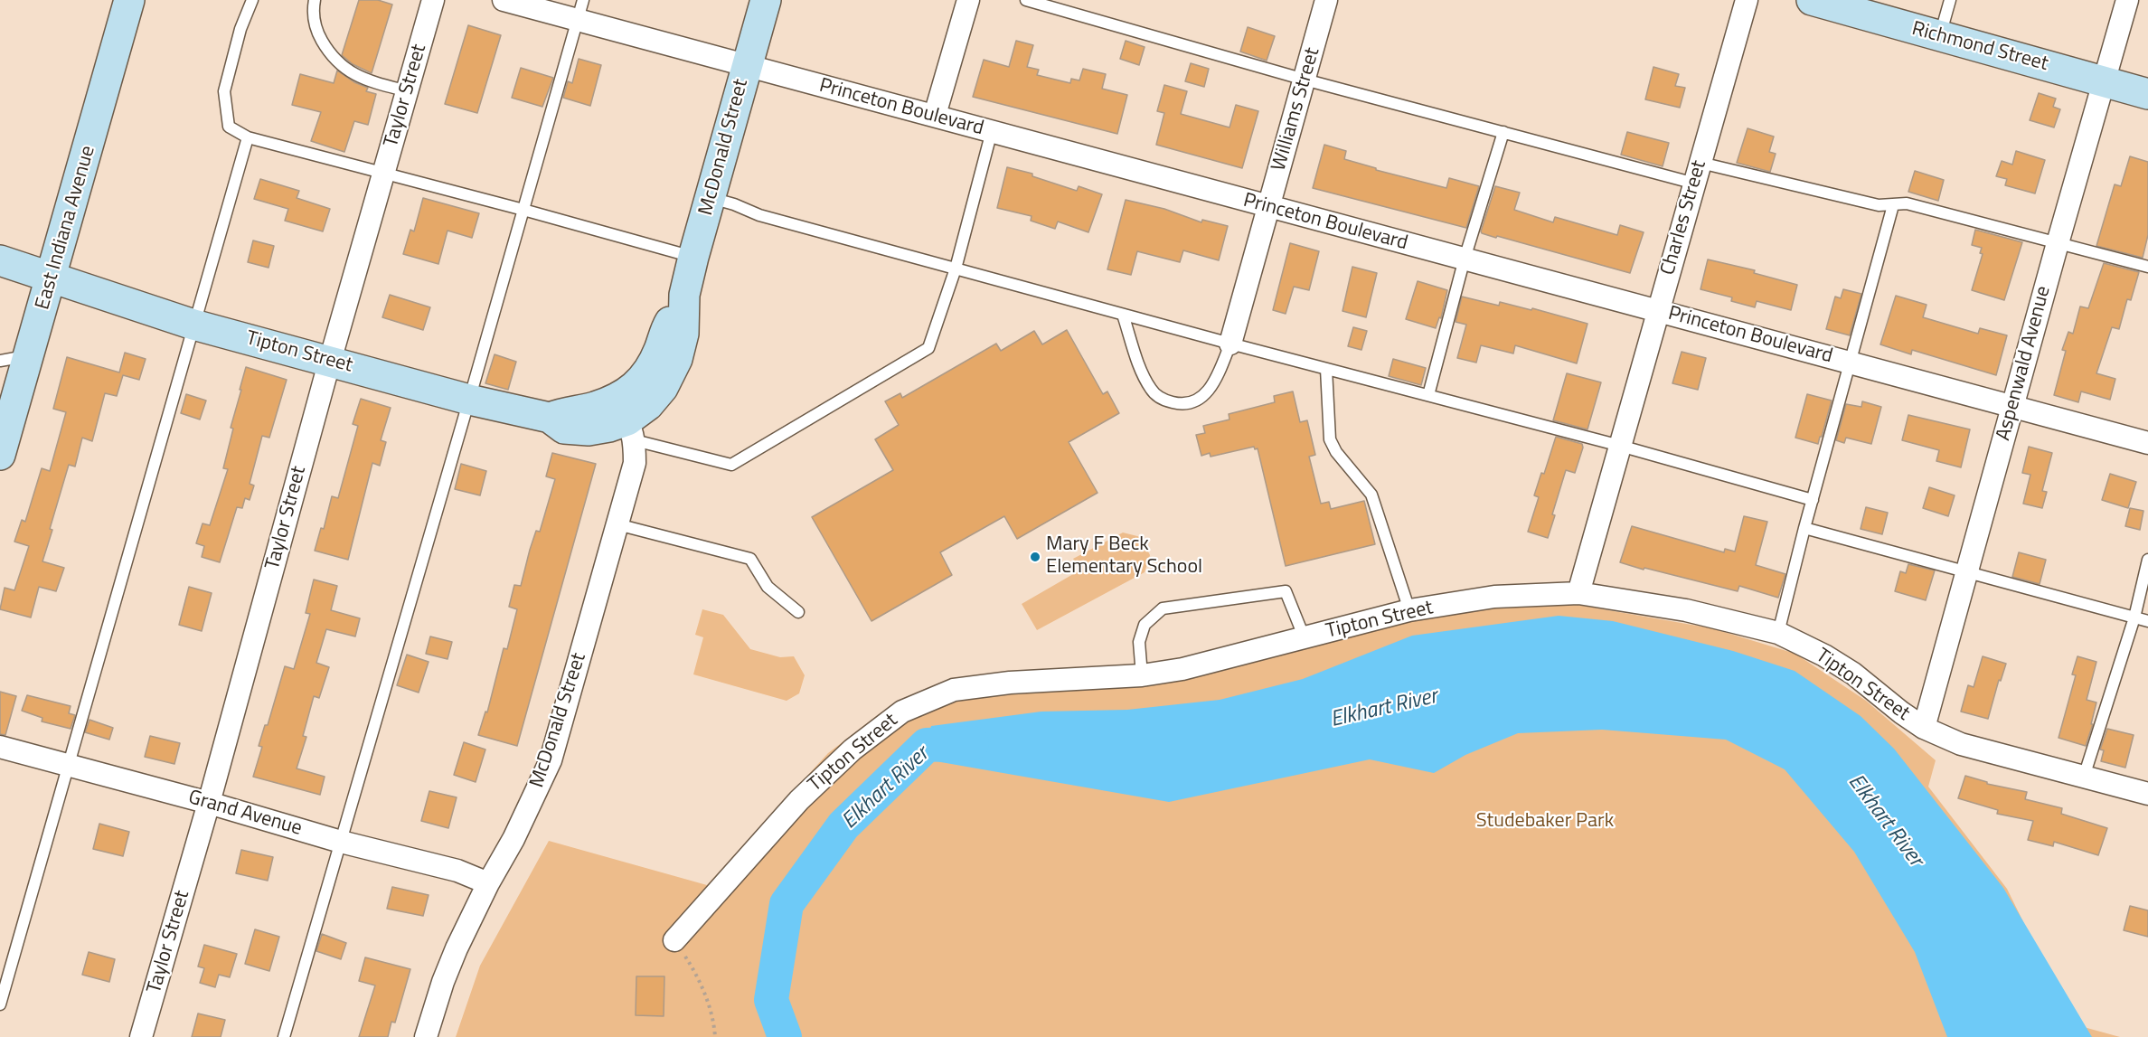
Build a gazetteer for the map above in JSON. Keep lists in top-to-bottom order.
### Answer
{
  "streets": {
    "street": [
      "Richmond Street",
      "Taylor Street",
      "Princeton Boulevard",
      "Williams Street",
      "McDonald Street",
      "Charles Street",
      "East Indiana Avenue",
      "Tipton Street",
      "Aspenwald Avenue",
      "Grand Avenue"
    ]
  },
  "crossings": [
    ["Richmond Street", "Aspenwald Avenue"],
    ["Taylor Street", "Tipton Street"],
    ["Taylor Street", "Grand Avenue"],
    ["Princeton Boulevard", "Williams Street"],
    ["Princeton Boulevard", "McDonald Street"],
    ["Princeton Boulevard", "Charles Street"],
    ["Princeton Boulevard", "Aspenwald Avenue"],
    ["McDonald Street", "Tipton Street"],
    ["McDonald Street", "Grand Avenue"],
    ["Charles Street", "Tipton Street"],
    ["East Indiana Avenue", "Tipton Street"],
    ["Tipton Street", "Aspenwald Avenue"]
  ],
  "water": ["Elkhart River"],
  "parks": ["Studebaker Park"],
  "places": ["Mary F Beck Elementary School"]
}
